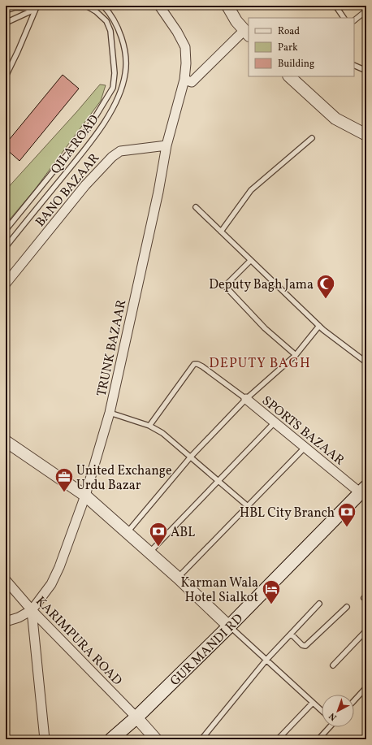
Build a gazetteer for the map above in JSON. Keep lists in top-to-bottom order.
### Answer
{
  "streets": {
    "main road": ["GUR MANDI RD"],
    "street": [
      "BANO BAZAAR",
      "TRUNK BAZAAR",
      "SPORTS BAZAAR",
      "KARIMPURA ROAD"
    ],
    "lane": ["QILA ROAD"]
  },
  "crossings": [
    ["BANO BAZAAR", "TRUNK BAZAAR"],
    ["TRUNK BAZAAR", "KARIMPURA ROAD"],
    ["SPORTS BAZAAR", "GUR MANDI RD"],
    ["KARIMPURA ROAD", "GUR MANDI RD"]
  ],
  "districts": ["DEPUTY BAGH"],
  "places": {
    "mosque": ["Deputy Bagh Jama"],
    "office": ["United Exchange Urdu Bazar"],
    "bank": ["HBL City Branch", "ABL"],
    "hotel": ["Karman Wala Hotel Sialkot"]
  },
  "legend": ["Road", "Park", "Building"],
  "north": "bottom left"
}
